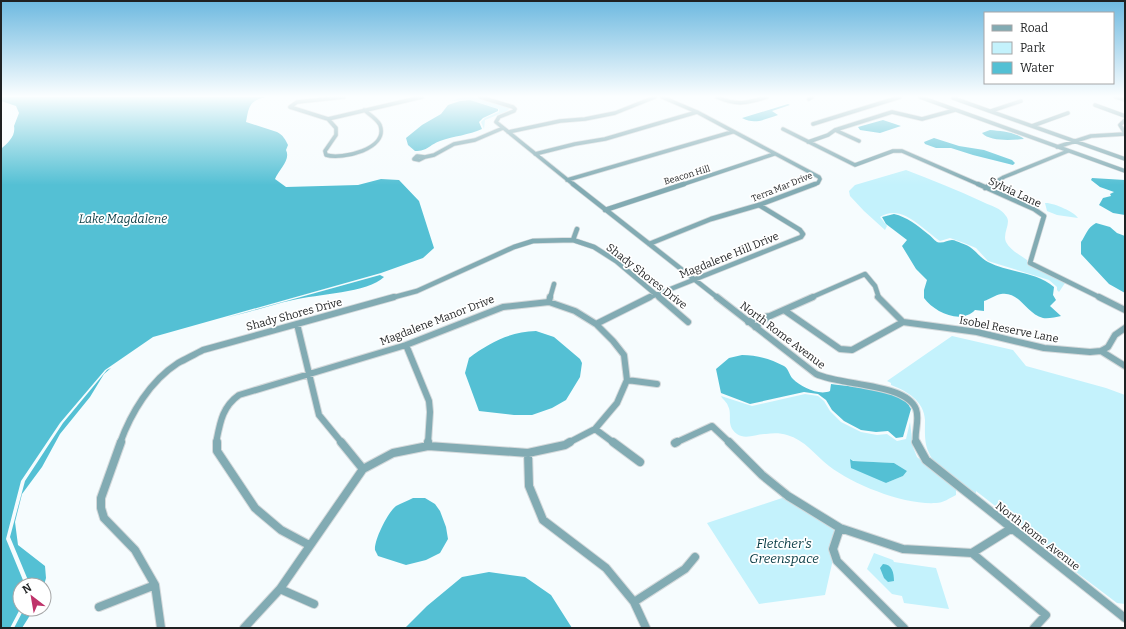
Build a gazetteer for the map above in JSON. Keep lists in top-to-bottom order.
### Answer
{
  "streets": {
    "street": [
      "Beacon Hill",
      "Terra Mar Drive",
      "Sylvia Lane",
      "Magdalene Hill Drive",
      "Shady Shores Drive",
      "Magdalene Manor Drive",
      "Isobel Reserve Lane",
      "North Rome Avenue"
    ]
  },
  "crossings": [
    ["Beacon Hill", "Terra Mar Drive"],
    ["Beacon Hill", "North Rome Avenue"],
    ["Terra Mar Drive", "Magdalene Hill Drive"],
    ["Terra Mar Drive", "North Rome Avenue"],
    ["Magdalene Hill Drive", "Shady Shores Drive"],
    ["Magdalene Hill Drive", "Magdalene Manor Drive"],
    ["Magdalene Hill Drive", "North Rome Avenue"]
  ],
  "water": ["Lake Magdalene"],
  "parks": ["Fletcher's Greenspace"],
  "legend": ["Road", "Park", "Water"],
  "north": "top left"
}
